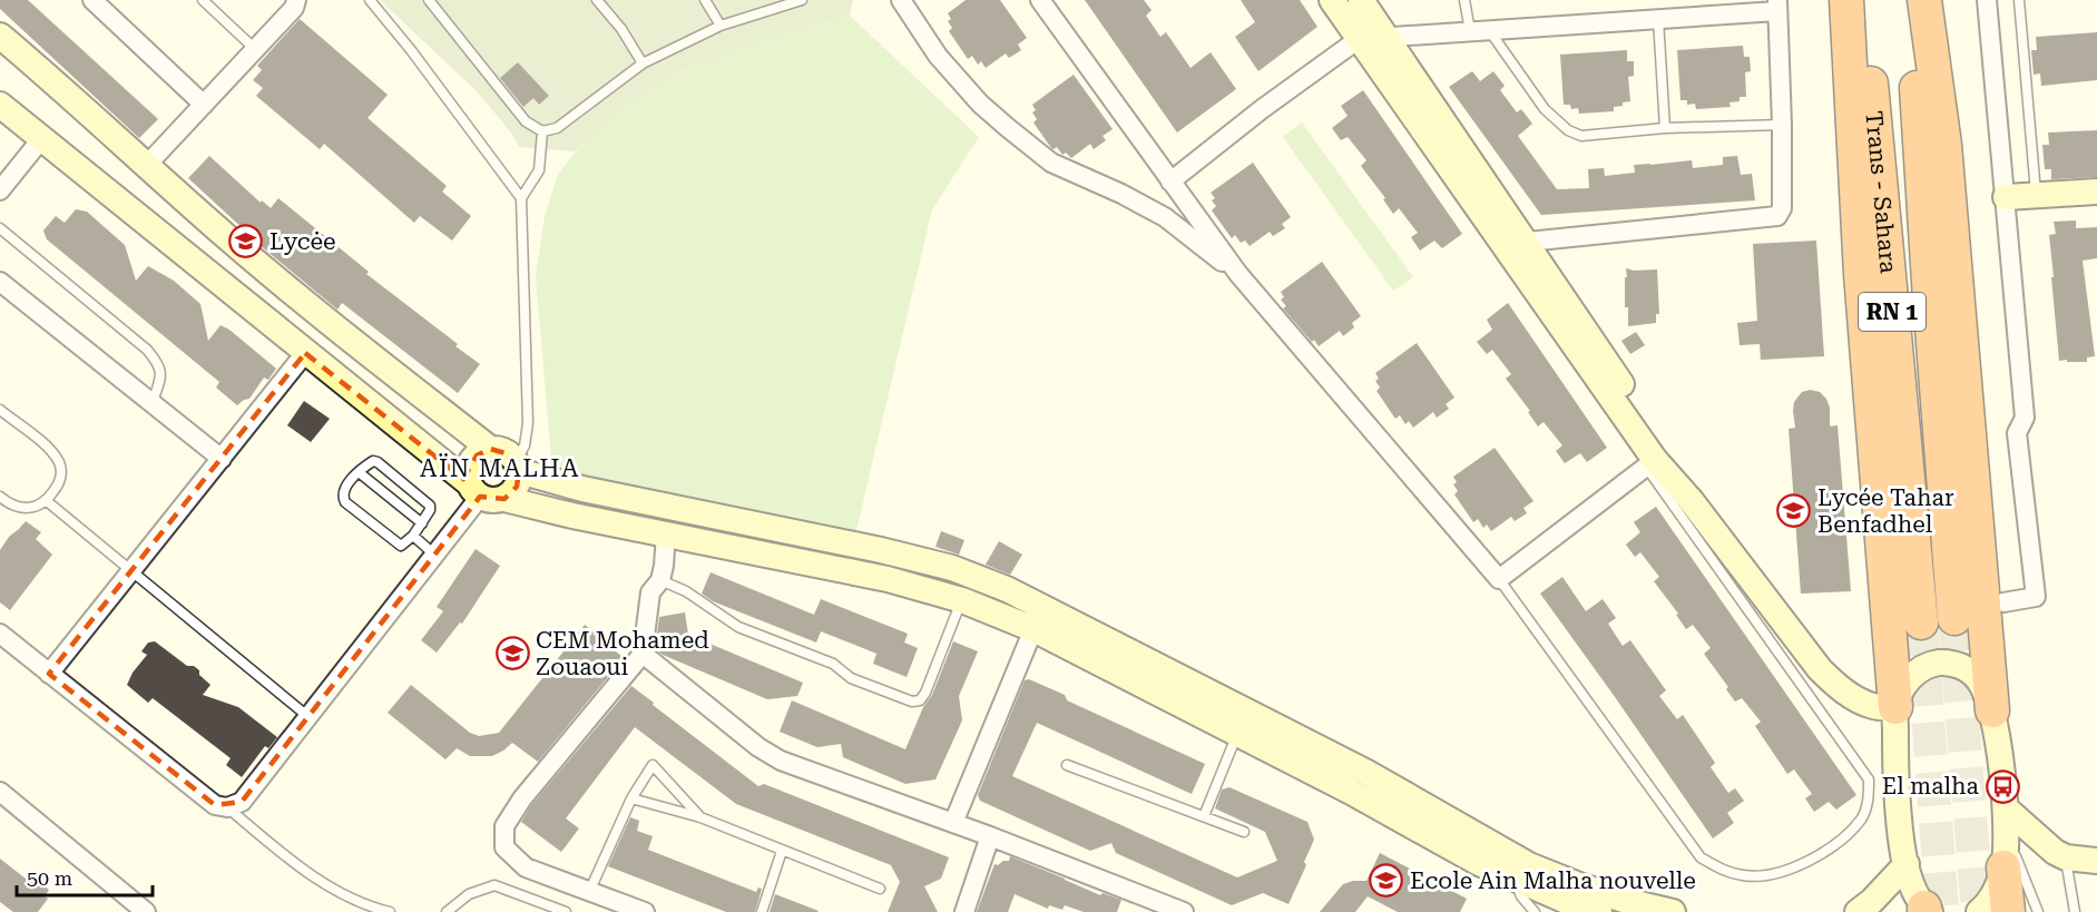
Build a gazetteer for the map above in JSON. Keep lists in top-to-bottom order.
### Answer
{
  "streets": {
    "highway": ["Trans - Sahara", "RN 1"]
  },
  "districts": ["AÏN MALHA"],
  "places": {
    "school or university": [
      "Lycėe",
      "Lycée Tahar Benfadhel",
      "CEM Mohamed Zouaoui",
      "Ecole Ain Malha nouvelle"
    ],
    "bus stop": ["El malha"]
  },
  "scale_bar": "50 m"
}
